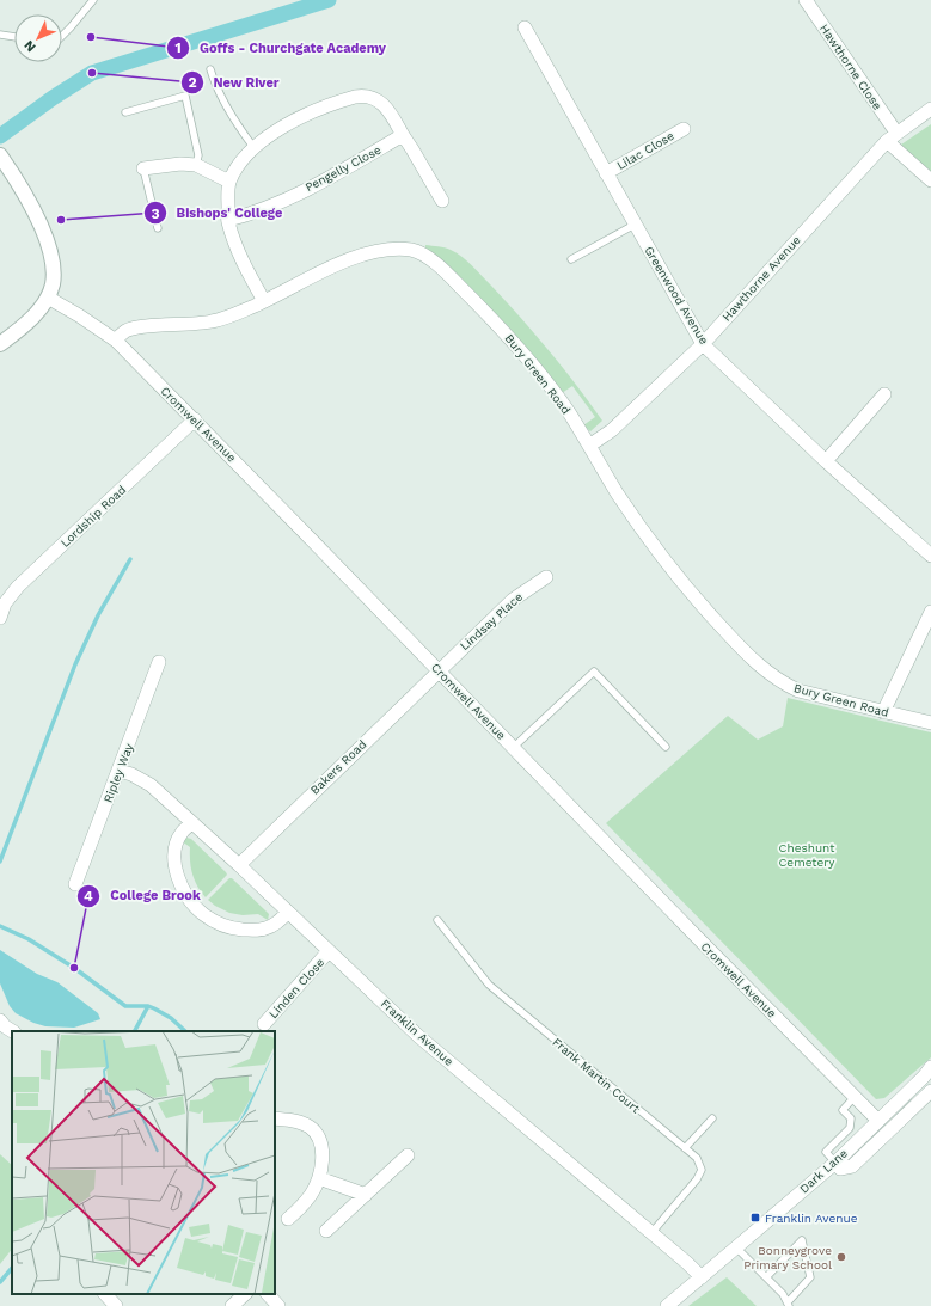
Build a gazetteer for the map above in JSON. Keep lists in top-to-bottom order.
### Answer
{
  "streets": {
    "street": [
      "Hawthorne Close",
      "Lilac Close",
      "Pengelly Close",
      "Hawthorne Avenue",
      "Greenwood Avenue",
      "Bury Green Road",
      "Cromwell Avenue",
      "Lordship Road",
      "Lindsay Place",
      "Bakers Road",
      "Ripley Way",
      "Linden Close",
      "Franklin Avenue",
      "Dark Lane"
    ],
    "lane": ["Frank Martin Court"]
  },
  "crossings": [
    ["Hawthorne Close", "Hawthorne Avenue"],
    ["Lilac Close", "Greenwood Avenue"],
    ["Hawthorne Avenue", "Greenwood Avenue"],
    ["Hawthorne Avenue", "Bury Green Road"],
    ["Bury Green Road", "Cromwell Avenue"],
    ["Cromwell Avenue", "Lordship Road"],
    ["Cromwell Avenue", "Lindsay Place"],
    ["Cromwell Avenue", "Bakers Road"],
    ["Cromwell Avenue", "Dark Lane"],
    ["Lindsay Place", "Bakers Road"],
    ["Bakers Road", "Franklin Avenue"],
    ["Ripley Way", "Franklin Avenue"],
    ["Linden Close", "Franklin Avenue"],
    ["Franklin Avenue", "Frank Martin Court"],
    ["Franklin Avenue", "Dark Lane"]
  ],
  "parks": ["Cheshunt Cemetery"],
  "places": {
    "other": [
      "Goffs - Churchgate Academy",
      "New River",
      "Bishops' College",
      "College Brook",
      "Bonneygrove Primary School"
    ],
    "transit": ["Franklin Avenue"]
  },
  "north": "bottom left"
}
